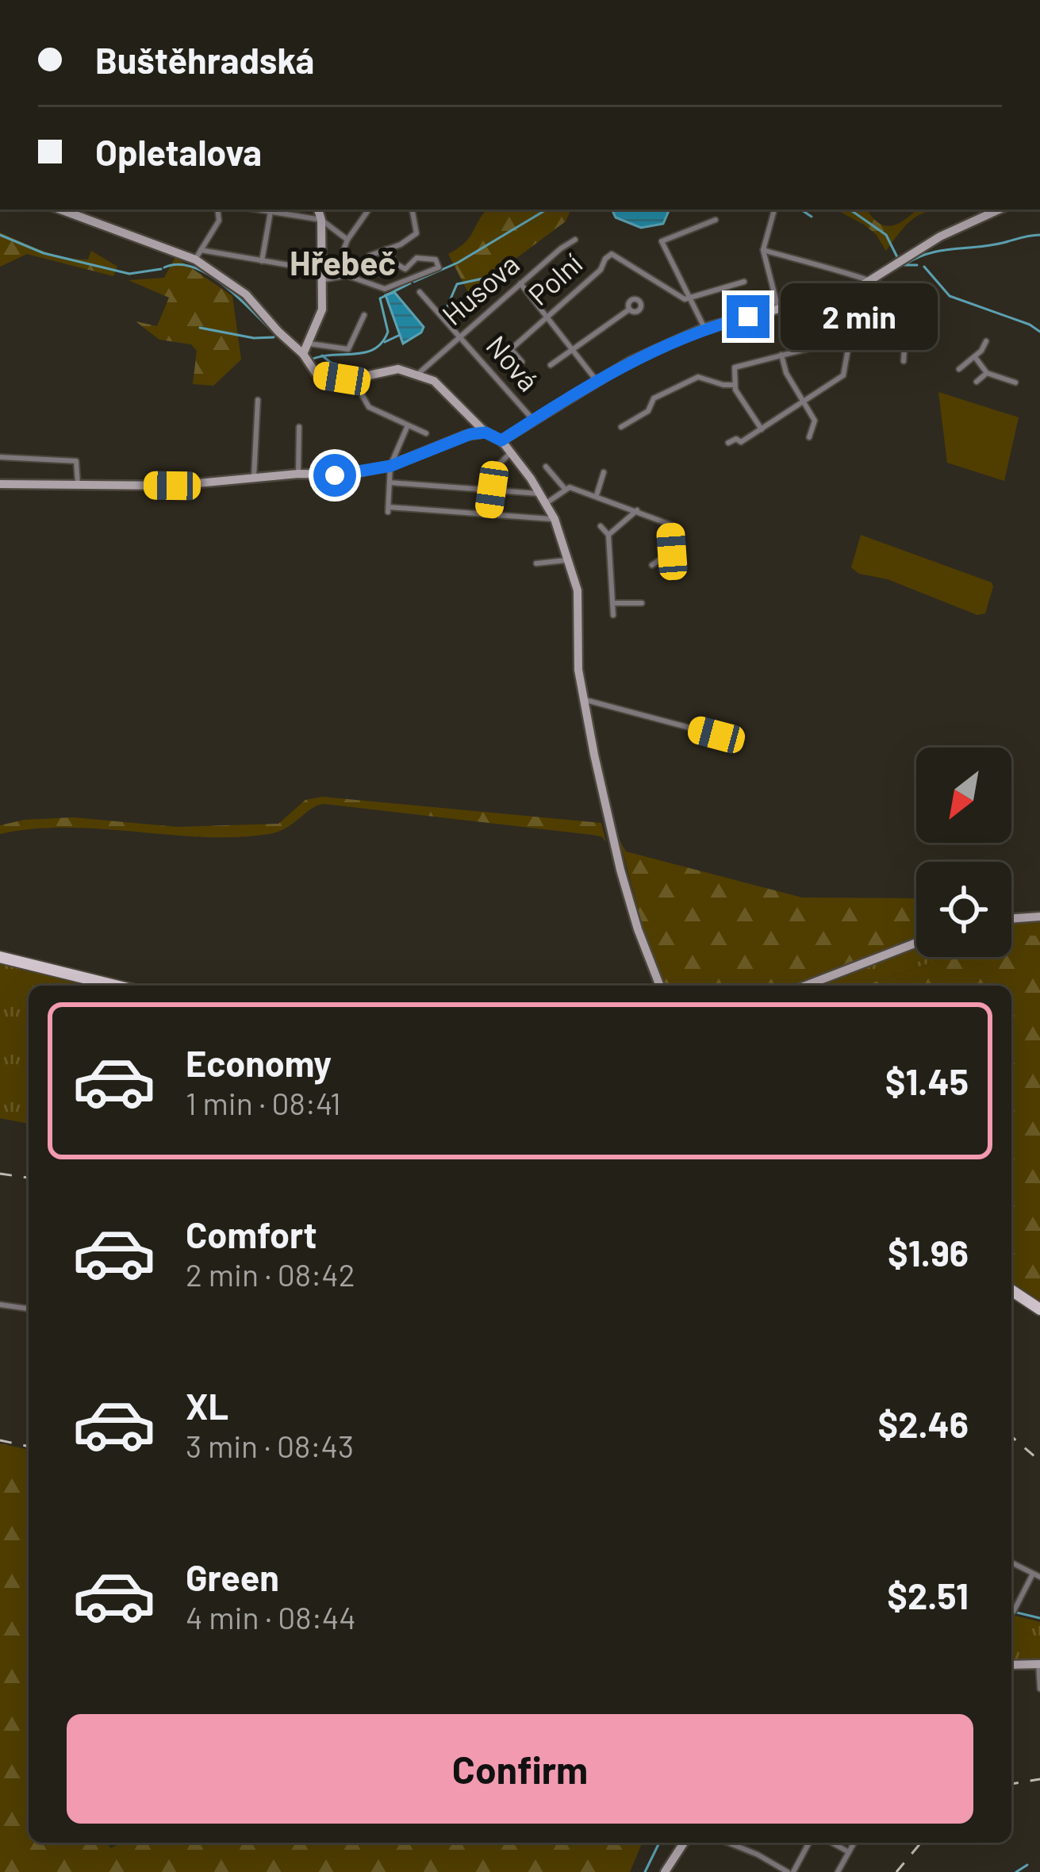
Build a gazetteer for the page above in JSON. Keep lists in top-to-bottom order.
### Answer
{
  "streets": {
    "street": ["Polní", "Husova", "Nová"]
  },
  "crossings": [
    ["Husova", "Nová"]
  ],
  "districts": ["Hřebeč"],
  "north": "bottom left",
  "page": {
    "banner": ["Buštěhradská", "Opletalova"],
    "bubble": "2 min",
    "list": [
      {
        "name": "Economy",
        "note": "1 min · 08:41",
        "value": "$1.45"
      },
      {
        "name": "Comfort",
        "note": "2 min · 08:42",
        "value": "$1.96"
      },
      {
        "name": "XL",
        "note": "3 min · 08:43",
        "value": "$2.46"
      },
      {
        "name": "Green",
        "note": "4 min · 08:44",
        "value": "$2.51"
      }
    ],
    "buttons": "Confirm"
  }
}
